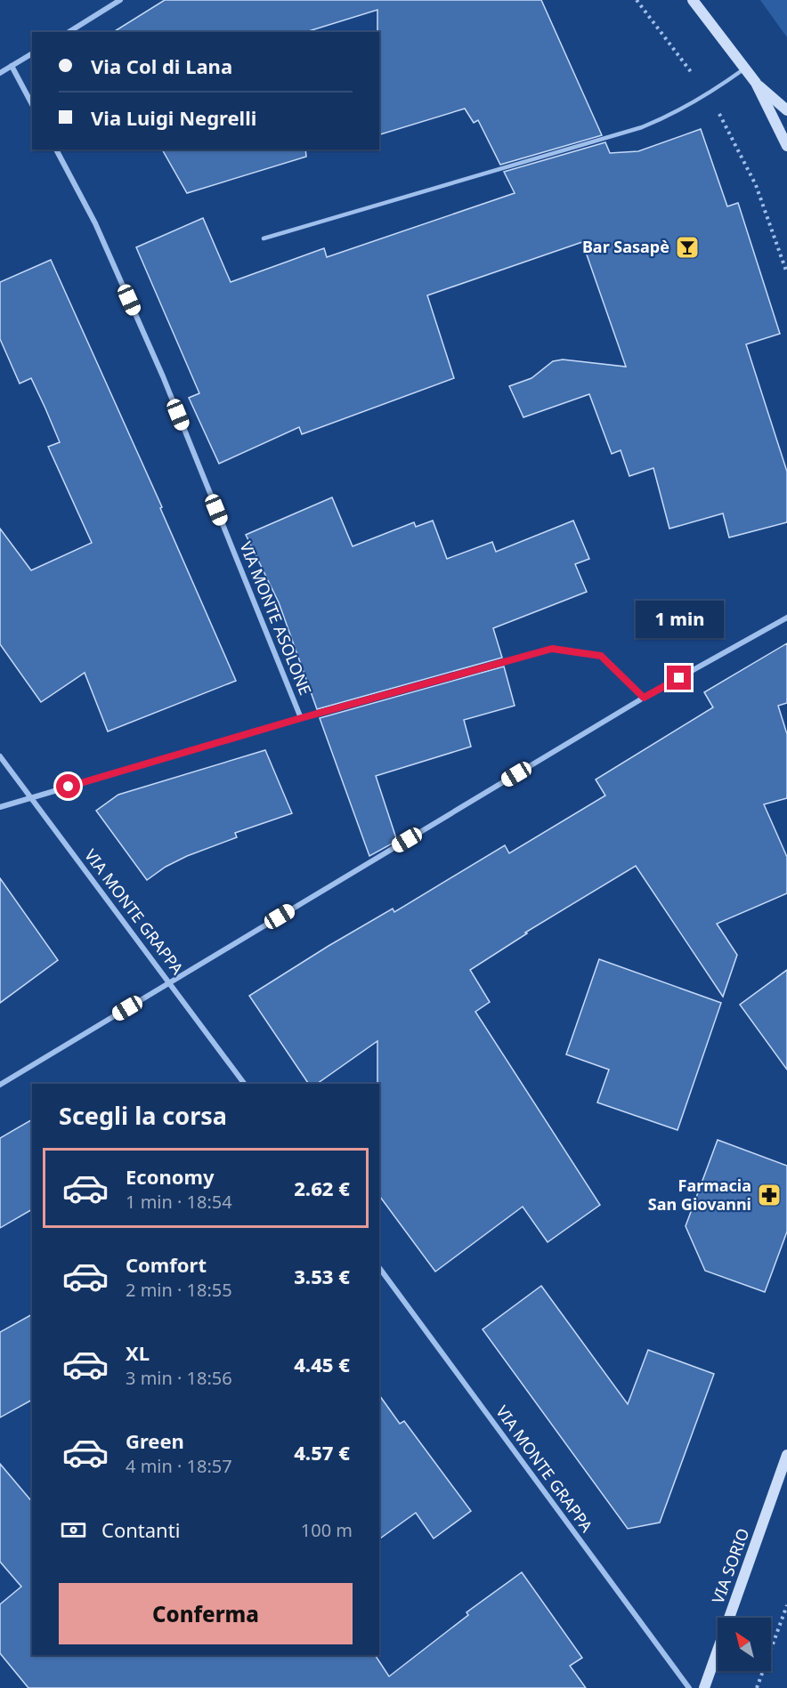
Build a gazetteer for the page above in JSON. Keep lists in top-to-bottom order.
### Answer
{
  "streets": {
    "main road": ["VIA SORIO"],
    "street": ["VIA MONTE ASOLONE", "VIA MONTE GRAPPA"]
  },
  "places": {
    "bar": ["Bar Sasapè"],
    "pharmacy": ["Farmacia San Giovanni"]
  },
  "north": "top left",
  "page": {
    "banner": ["Via Col di Lana", "Via Luigi Negrelli"],
    "bubble": "1 min",
    "heading": "Scegli la corsa",
    "list": [
      {
        "name": "Economy",
        "note": "1 min · 18:54",
        "value": "2.62 €"
      },
      {
        "name": "Comfort",
        "note": "2 min · 18:55",
        "value": "3.53 €"
      },
      {
        "name": "XL",
        "note": "3 min · 18:56",
        "value": "4.45 €"
      },
      {
        "name": "Green",
        "note": "4 min · 18:57",
        "value": "4.57 €"
      }
    ],
    "pay": ["Contanti", "100 m"],
    "buttons": "Conferma"
  }
}
